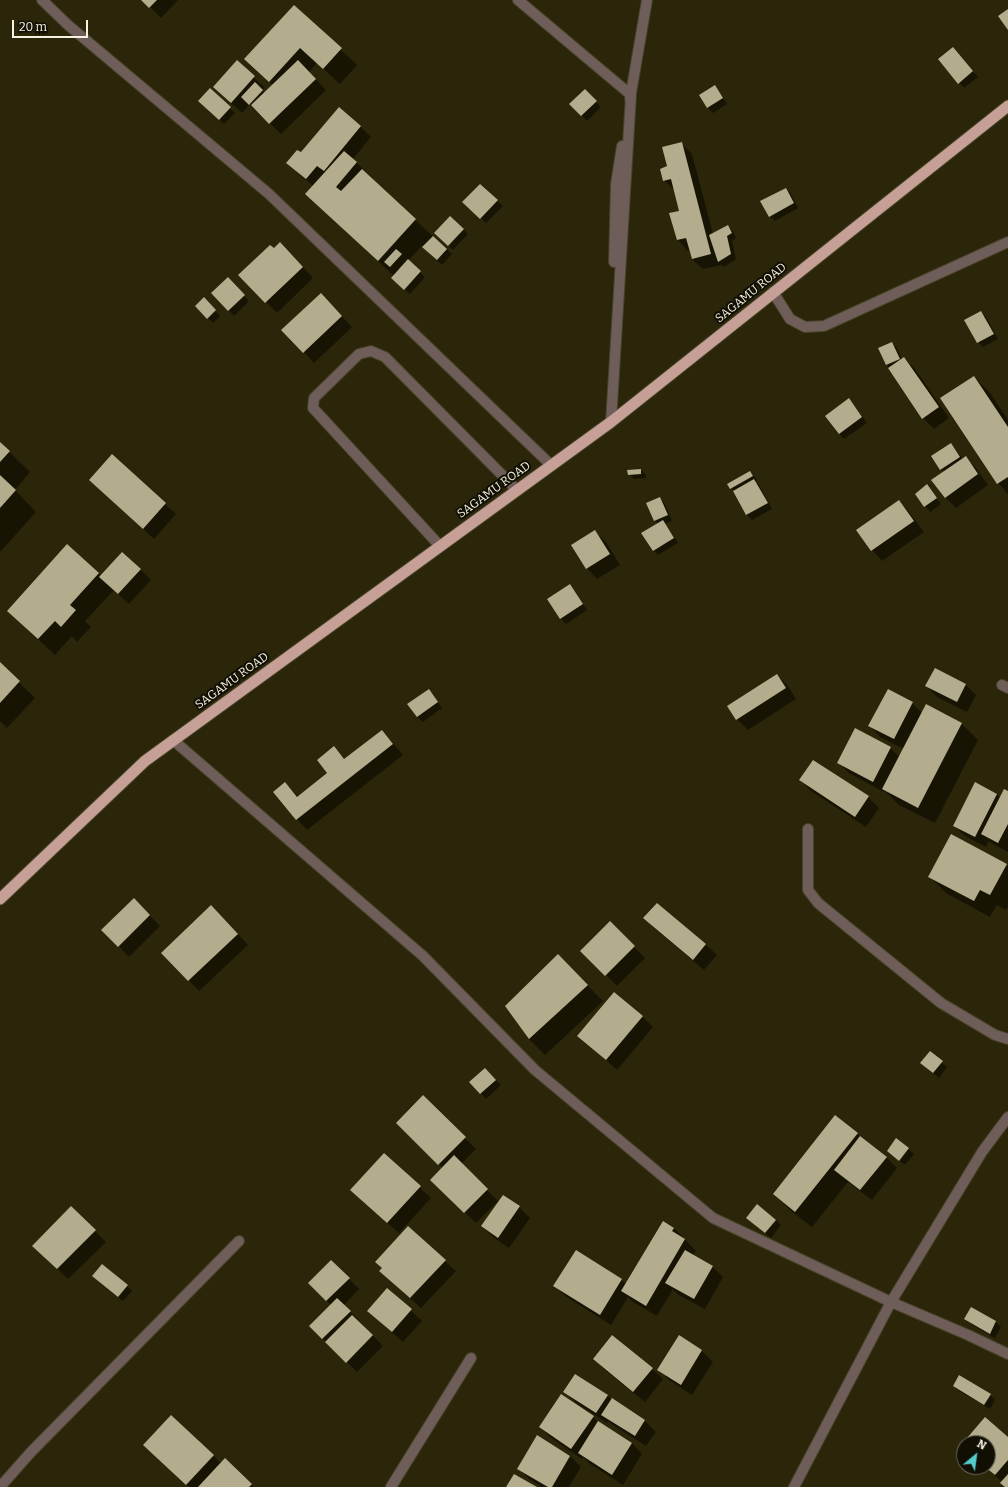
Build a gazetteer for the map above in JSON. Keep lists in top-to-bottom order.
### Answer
{
  "streets": {
    "highway": ["SAGAMU ROAD"]
  },
  "scale_bar": "20 m",
  "north": "top right"
}
